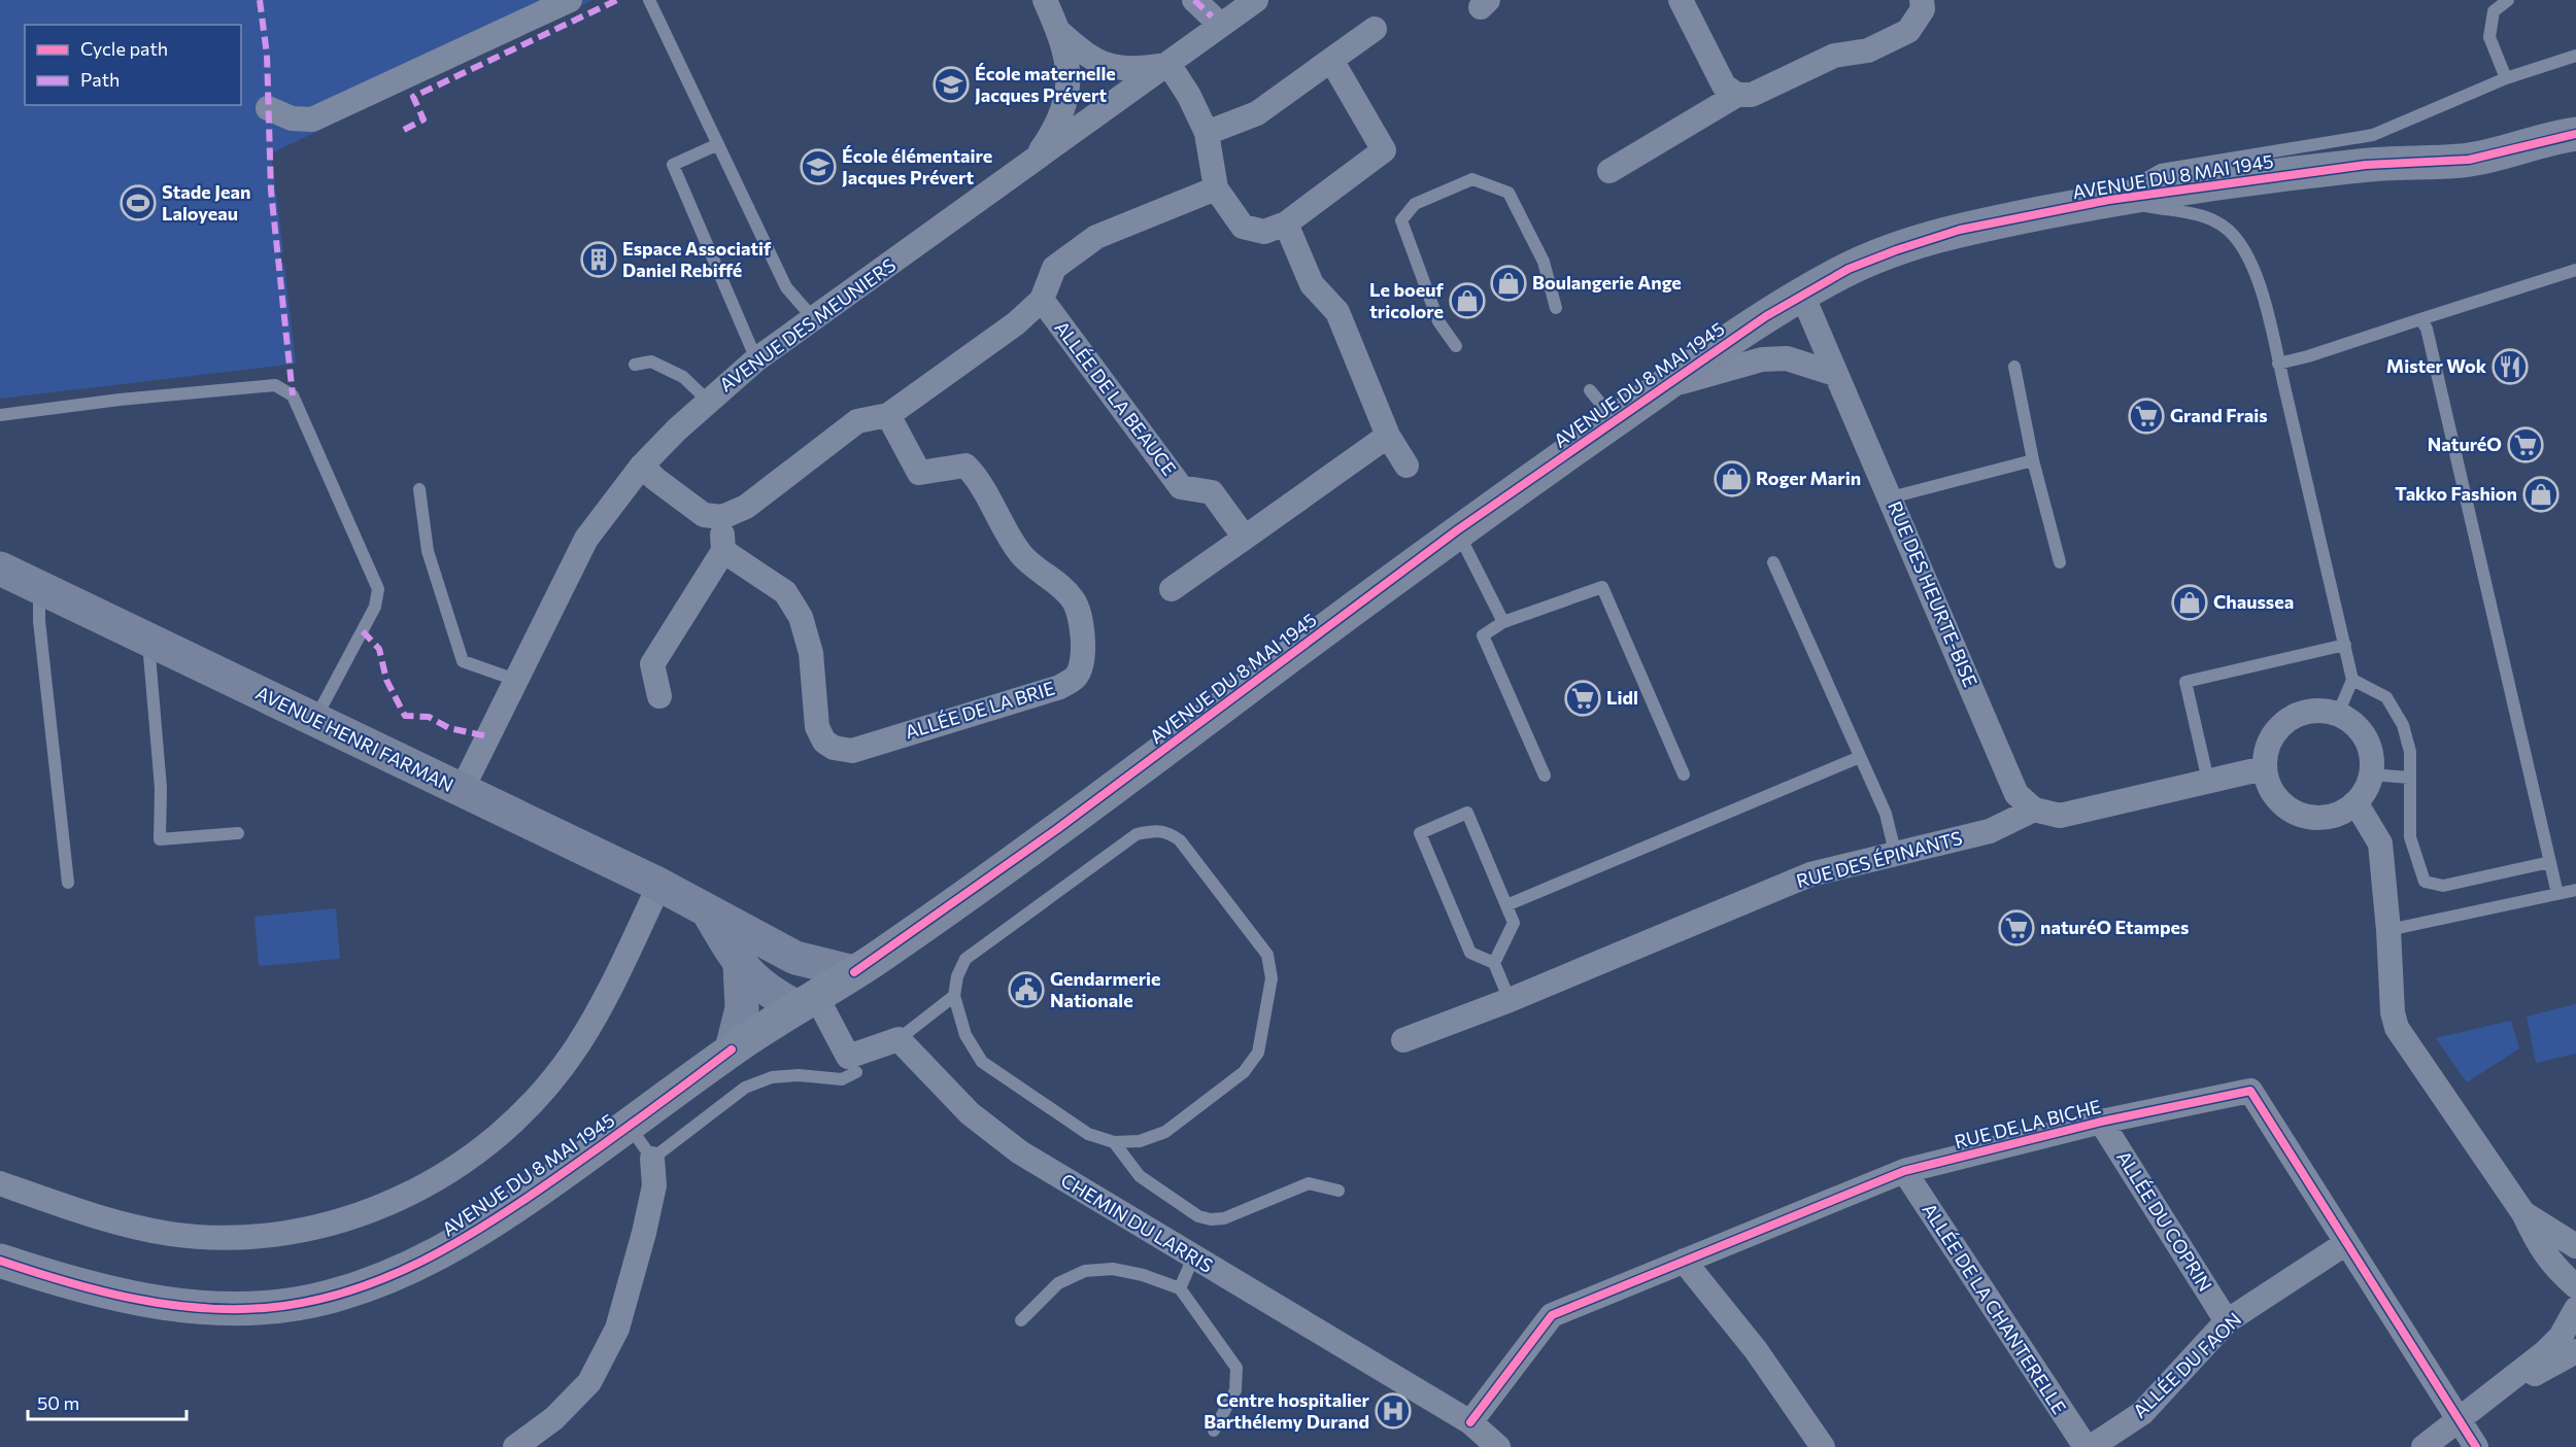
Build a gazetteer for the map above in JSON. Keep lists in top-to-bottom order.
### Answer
{
  "streets": {
    "main road": ["AVENUE DU 8 MAI 1945"],
    "street": [
      "AVENUE DES MEUNIERS",
      "ALLÉE DE LA BEAUCE",
      "RUE DES HEURTE-BISE",
      "ALLÉE DE LA BRIE",
      "AVENUE HENRI FARMAN",
      "RUE DES ÉPINANTS",
      "RUE DE LA BICHE",
      "ALLÉE DU COPRIN",
      "CHEMIN DU LARRIS",
      "ALLÉE DE LA CHANTERELLE",
      "ALLÉE DU FAON"
    ]
  },
  "crossings": [
    ["AVENUE DU 8 MAI 1945", "RUE DES HEURTE-BISE"],
    ["AVENUE DU 8 MAI 1945", "AVENUE HENRI FARMAN"],
    ["AVENUE DES MEUNIERS", "AVENUE HENRI FARMAN"],
    ["RUE DES HEURTE-BISE", "RUE DES ÉPINANTS"],
    ["RUE DE LA BICHE", "ALLÉE DU COPRIN"],
    ["RUE DE LA BICHE", "CHEMIN DU LARRIS"],
    ["RUE DE LA BICHE", "ALLÉE DE LA CHANTERELLE"],
    ["RUE DE LA BICHE", "ALLÉE DU FAON"],
    ["ALLÉE DU COPRIN", "ALLÉE DU FAON"]
  ],
  "places": {
    "school or university": ["École maternelle Jacques Prévert", "École élémentaire Jacques Prévert"],
    "sports": ["Stade Jean Laloyeau"],
    "building": ["Espace Associatif Daniel Rebiffé"],
    "shop": [
      "Boulangerie Ange",
      "Le boeuf tricolore",
      "Roger Marin",
      "Takko Fashion",
      "Chaussea"
    ],
    "restaurant": ["Mister Wok"],
    "supermarket": [
      "Grand Frais",
      "NaturéO",
      "Lidl",
      "naturéO Etampes"
    ],
    "public building": ["Gendarmerie Nationale"],
    "hospital": ["Centre hospitalier Barthélemy Durand"]
  },
  "legend": ["Cycle path", "Path"],
  "scale_bar": "50 m"
}
